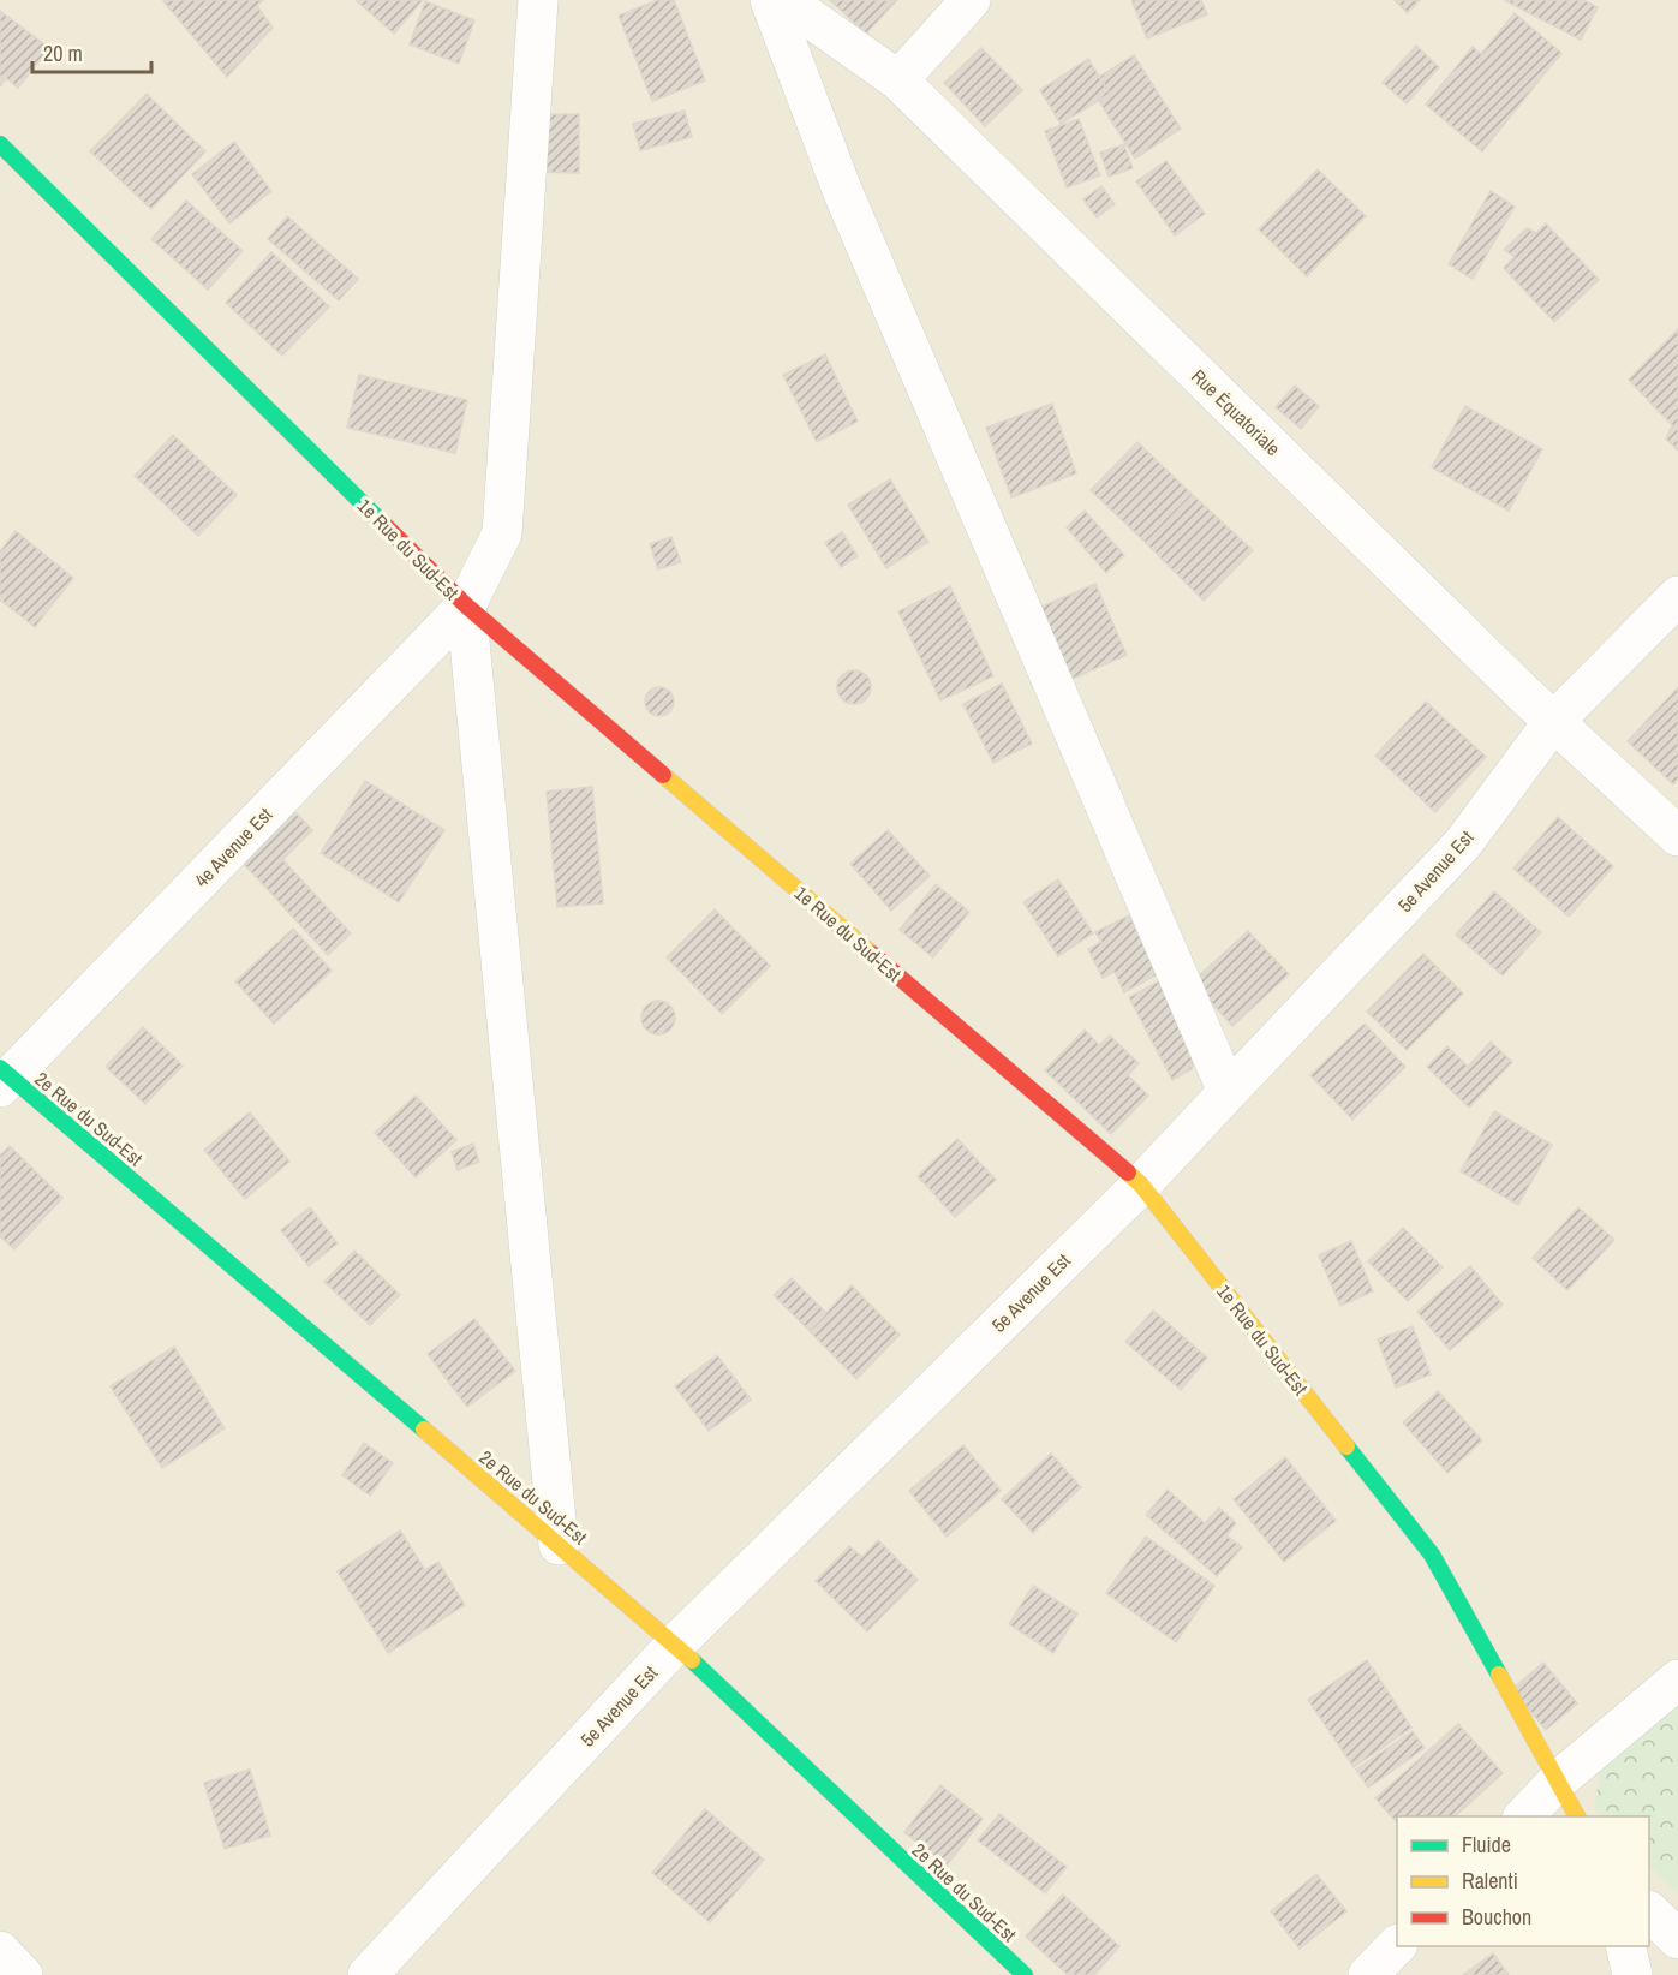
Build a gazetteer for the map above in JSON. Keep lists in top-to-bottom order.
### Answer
{
  "streets": {
    "street": [
      "Rue Équatoriale",
      "1e Rue du Sud-Est",
      "4e Avenue Est",
      "5e Avenue Est",
      "2e Rue du Sud-Est"
    ]
  },
  "crossings": [
    ["Rue Équatoriale", "5e Avenue Est"],
    ["1e Rue du Sud-Est", "4e Avenue Est"],
    ["1e Rue du Sud-Est", "5e Avenue Est"],
    ["4e Avenue Est", "2e Rue du Sud-Est"],
    ["5e Avenue Est", "2e Rue du Sud-Est"]
  ],
  "legend": ["Fluide", "Ralenti", "Bouchon"],
  "scale_bar": "20 m"
}
